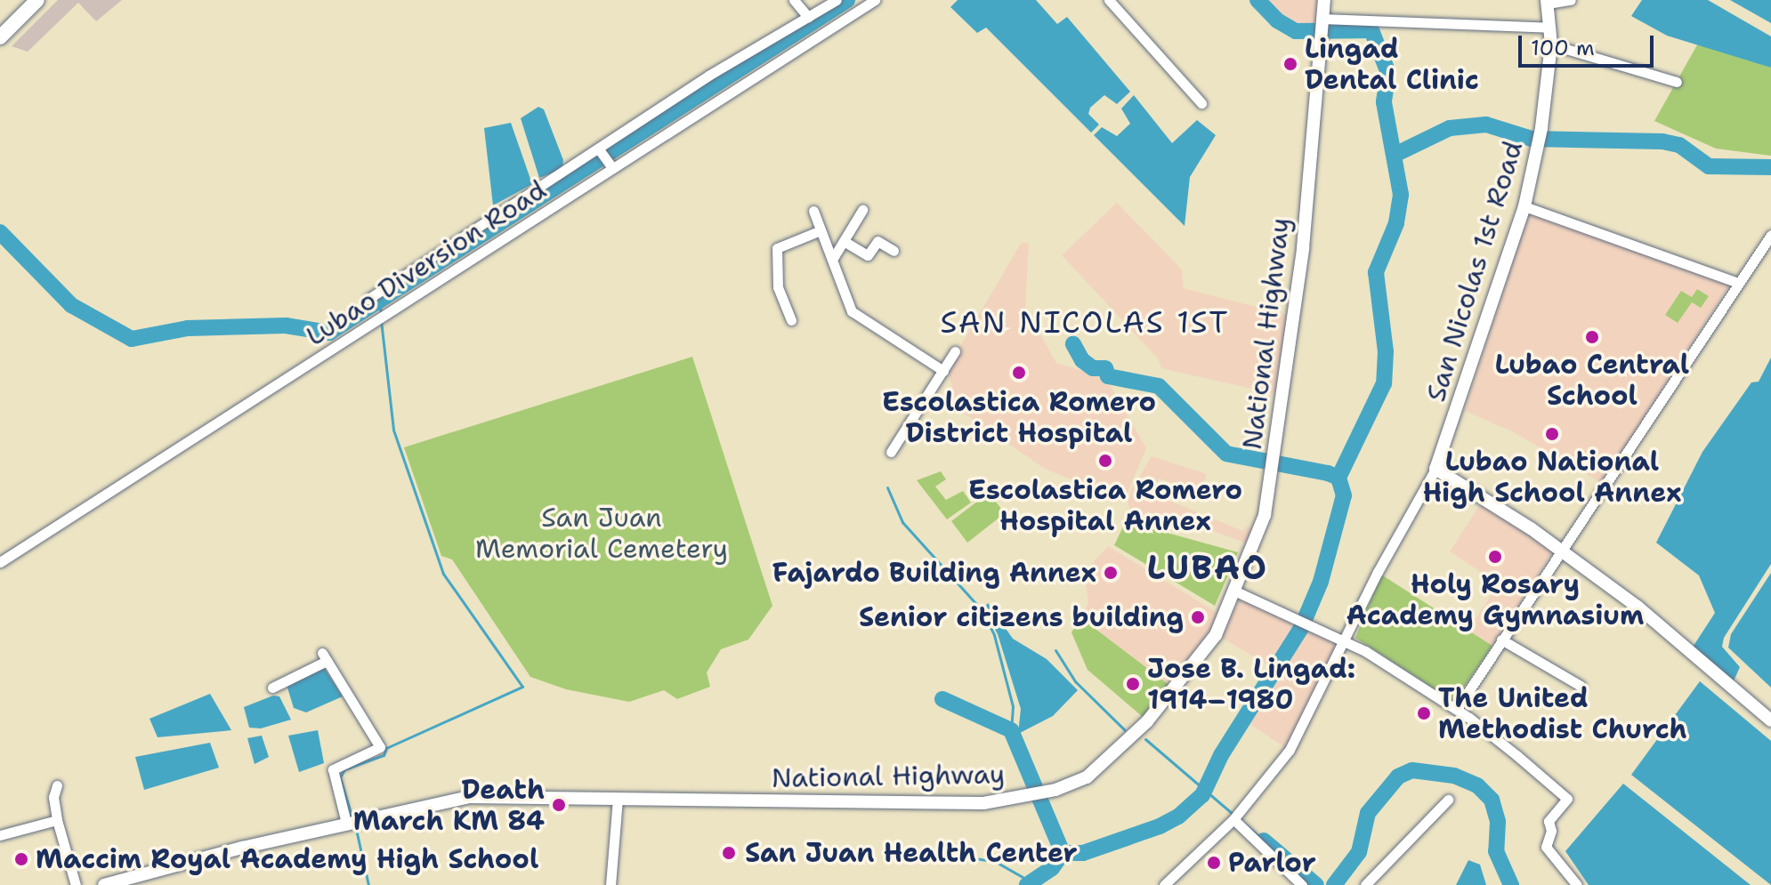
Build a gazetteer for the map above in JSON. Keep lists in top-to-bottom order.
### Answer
{
  "streets": {
    "main road": ["San Nicolas 1st Road", "National Highway"],
    "street": ["Lubao Diversion Road"]
  },
  "districts": ["SAN NICOLAS 1ST", "LUBAO"],
  "parks": ["San Juan Memorial Cemetery"],
  "places": [
    "Lingad Dental Clinic",
    "Lubao Central School",
    "Escolastica Romero District Hospital",
    "Lubao National High School Annex",
    "Escolastica Romero Hospital Annex",
    "Holy Rosary Academy Gymnasium",
    "Fajardo Building Annex",
    "Senior citizens building",
    "Jose B. Lingad: 1914–1980",
    "The United Methodist Church",
    "Death March KM 84",
    "San Juan Health Center",
    "Maccim Royal Academy High School",
    "Parlor"
  ],
  "scale_bar": "100 m"
}
